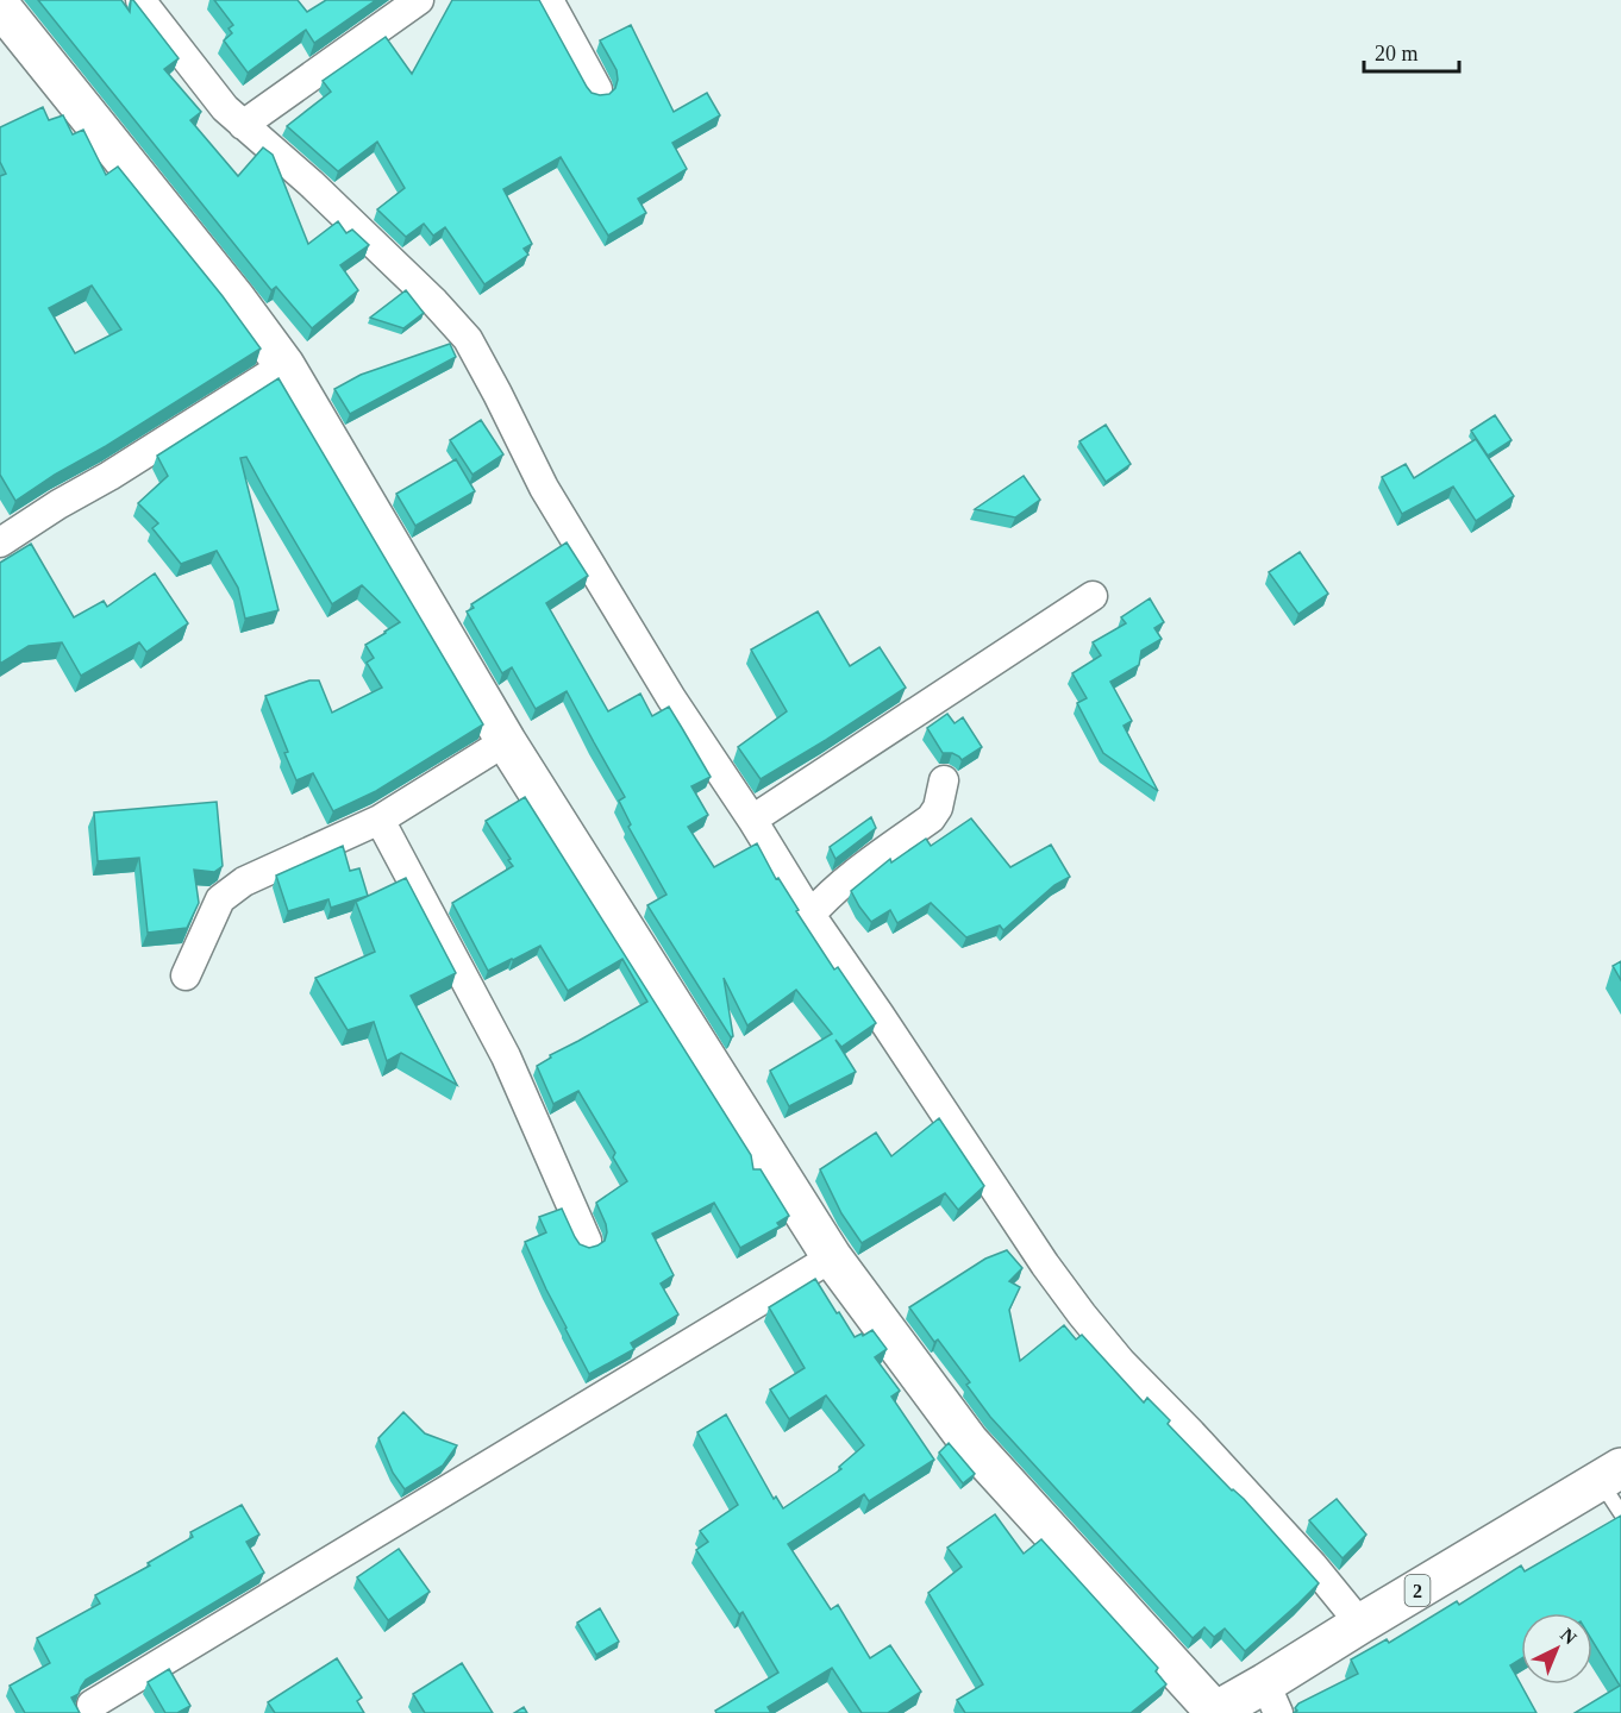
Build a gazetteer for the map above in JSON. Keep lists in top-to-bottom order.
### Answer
{
  "streets": {
    "main road": ["2"]
  },
  "scale_bar": "20 m",
  "north": "top right"
}
